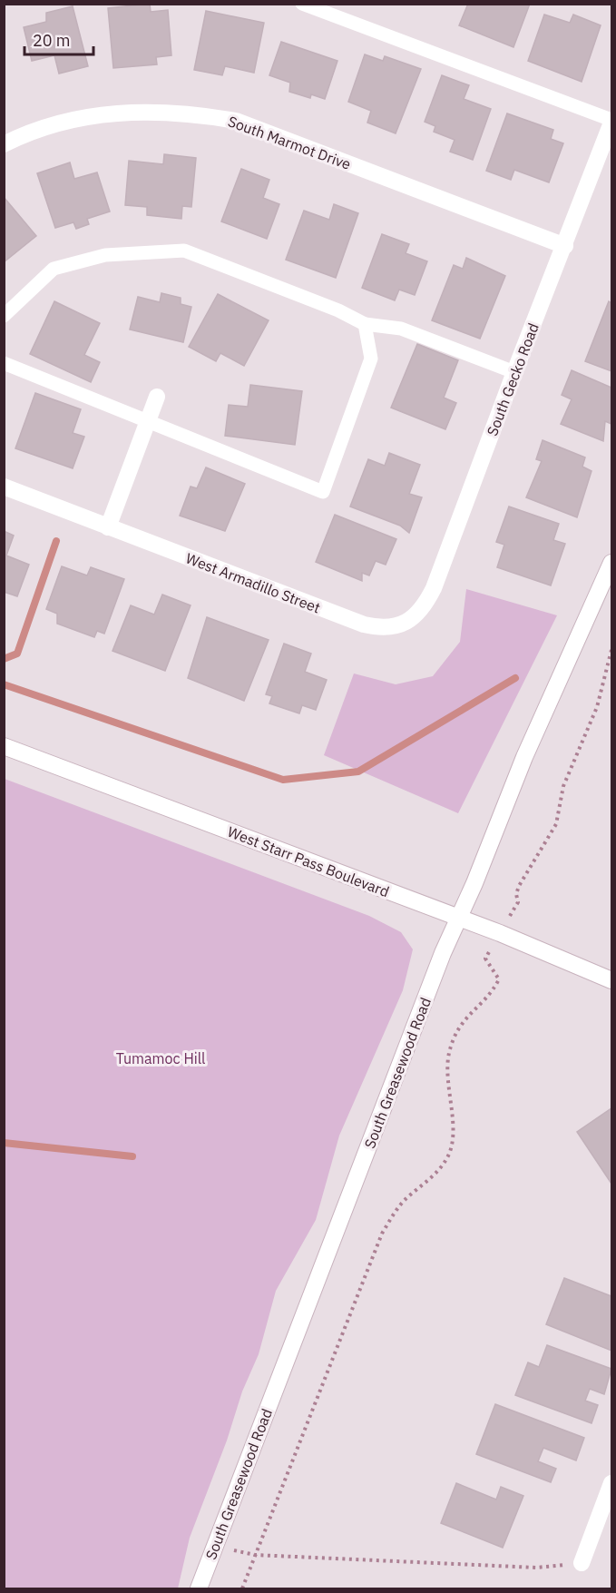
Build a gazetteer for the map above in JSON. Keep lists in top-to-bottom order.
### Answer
{
  "streets": {
    "street": [
      "South Marmot Drive",
      "South Gecko Road",
      "West Armadillo Street",
      "West Starr Pass Boulevard",
      "South Greasewood Road"
    ]
  },
  "crossings": [
    ["South Marmot Drive", "South Gecko Road"],
    ["South Gecko Road", "West Armadillo Street"],
    ["West Starr Pass Boulevard", "South Greasewood Road"]
  ],
  "parks": ["Tumamoc Hill"],
  "scale_bar": "20 m"
}
